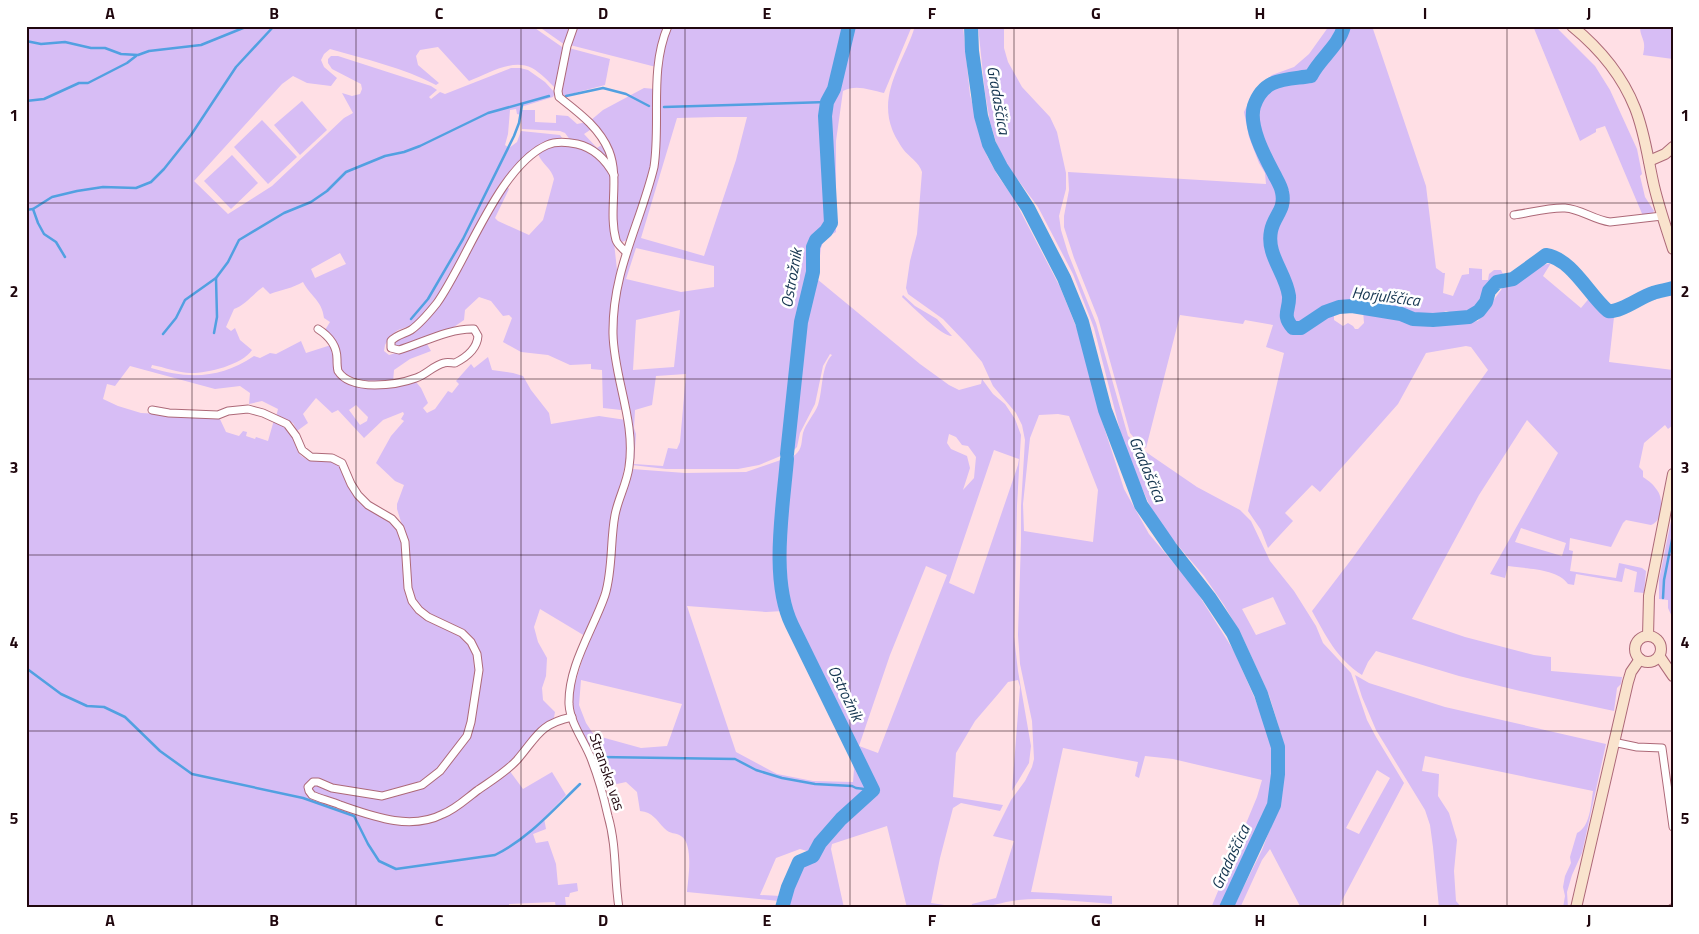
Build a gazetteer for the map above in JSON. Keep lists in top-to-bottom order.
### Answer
{
  "streets": {
    "street": ["Stranska vas"]
  },
  "water": ["Gradaščica", "Ostrožnik", "Horjulščica"],
  "grid": {
    "columns": [
      "A",
      "B",
      "C",
      "D",
      "E",
      "F",
      "G",
      "H",
      "I",
      "J"
    ],
    "rows": [
      "1",
      "2",
      "3",
      "4",
      "5"
    ]
  }
}
